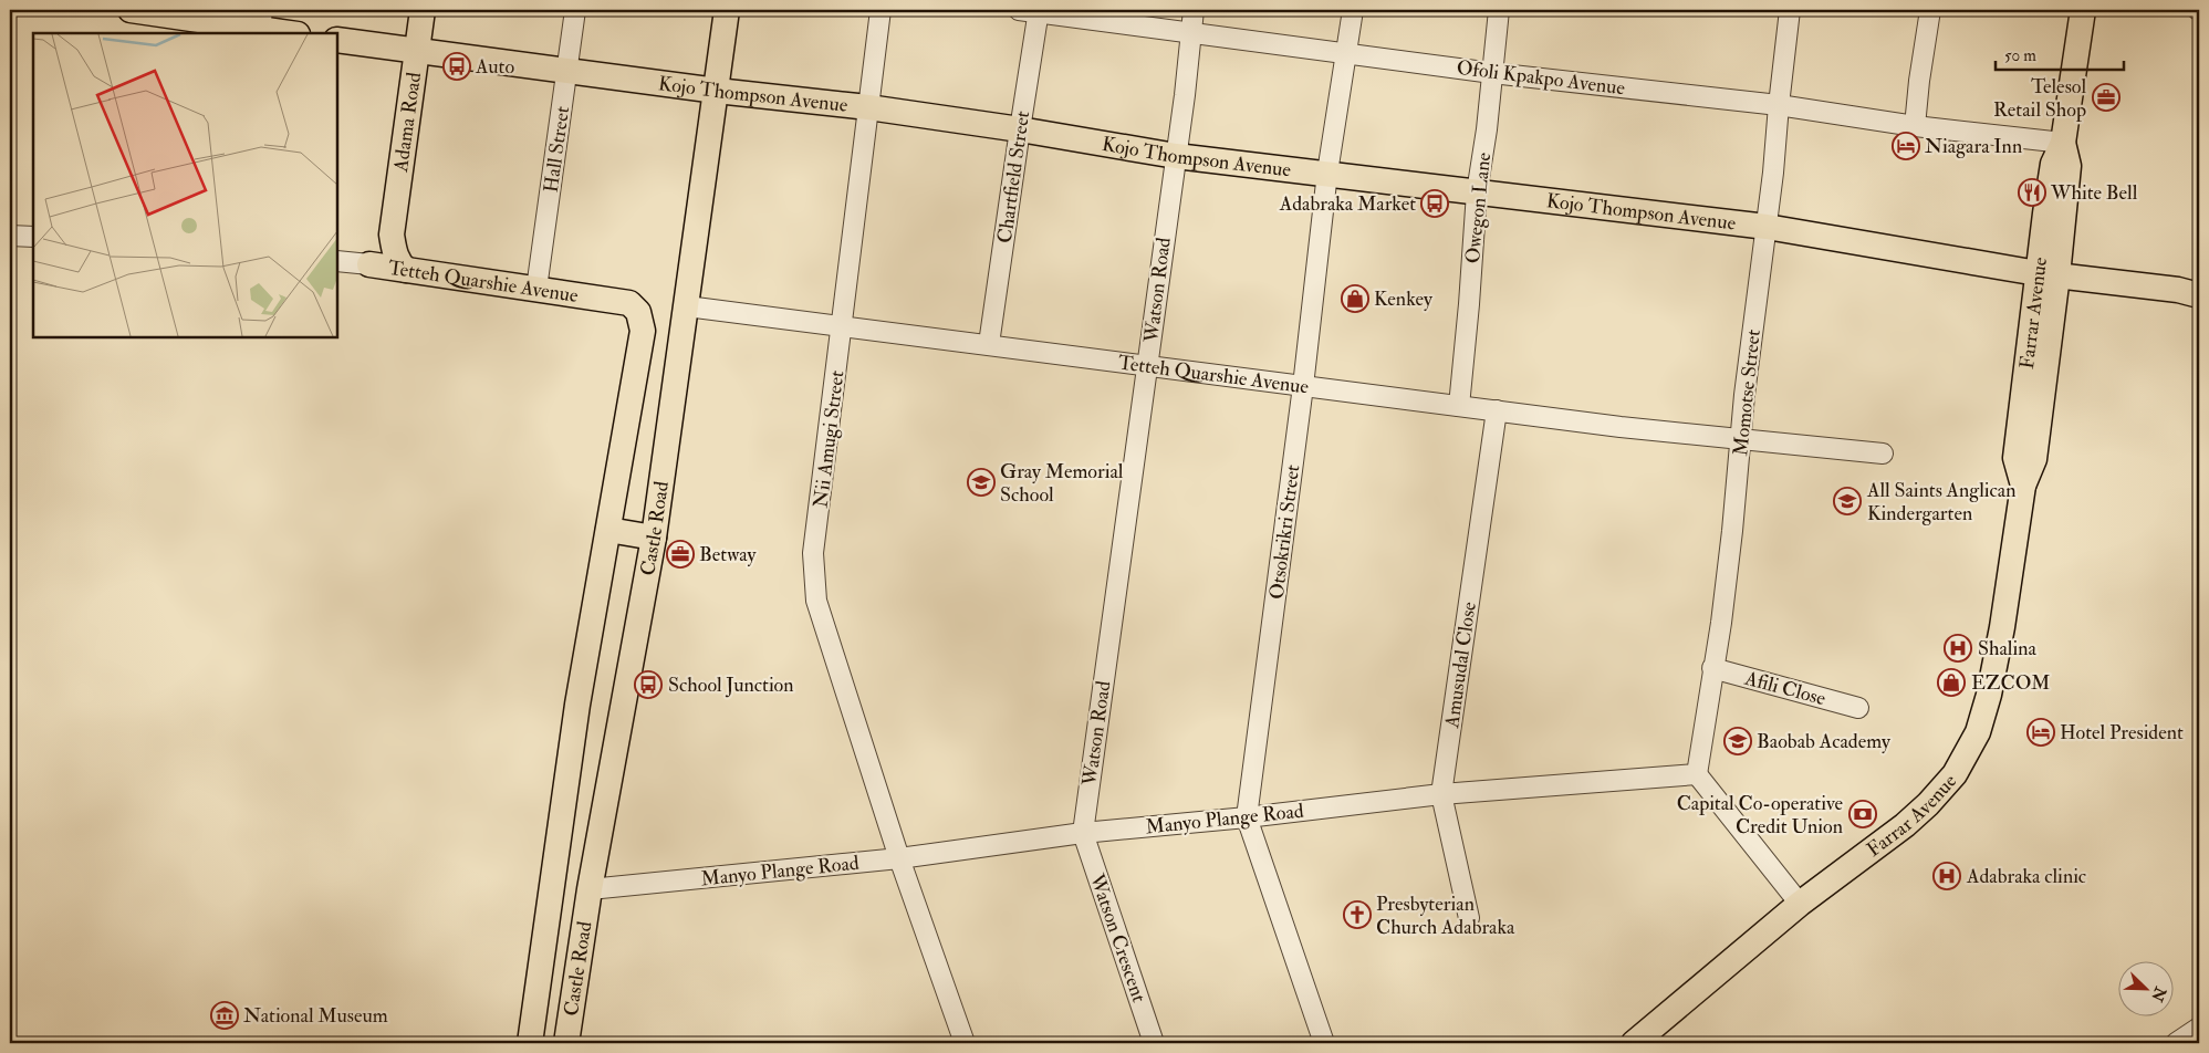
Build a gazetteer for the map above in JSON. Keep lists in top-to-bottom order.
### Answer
{
  "streets": {
    "main road": [
      "Kojo Thompson Avenue",
      "Adama Road",
      "Tetteh Quarshie Avenue",
      "Farrar Avenue",
      "Castle Road"
    ],
    "street": [
      "Ofoli Kpakpo Avenue",
      "Hall Street",
      "Chartfield Street",
      "Owegon Lane",
      "Watson Road",
      "Momotse Street",
      "Nii Amugi Street",
      "Otsokrikri Street",
      "Amusudal Close",
      "Afili Close",
      "Manyo Plange Road",
      "Watson Crescent"
    ]
  },
  "crossings": [
    ["Ofoli Kpakpo Avenue", "Chartfield Street"],
    ["Ofoli Kpakpo Avenue", "Owegon Lane"],
    ["Ofoli Kpakpo Avenue", "Watson Road"],
    ["Ofoli Kpakpo Avenue", "Farrar Avenue"],
    ["Ofoli Kpakpo Avenue", "Momotse Street"],
    ["Ofoli Kpakpo Avenue", "Otsokrikri Street"],
    ["Kojo Thompson Avenue", "Adama Road"],
    ["Kojo Thompson Avenue", "Hall Street"],
    ["Kojo Thompson Avenue", "Chartfield Street"],
    ["Kojo Thompson Avenue", "Owegon Lane"],
    ["Kojo Thompson Avenue", "Watson Road"],
    ["Kojo Thompson Avenue", "Farrar Avenue"],
    ["Kojo Thompson Avenue", "Momotse Street"],
    ["Kojo Thompson Avenue", "Nii Amugi Street"],
    ["Kojo Thompson Avenue", "Castle Road"],
    ["Kojo Thompson Avenue", "Otsokrikri Street"],
    ["Adama Road", "Tetteh Quarshie Avenue"],
    ["Hall Street", "Tetteh Quarshie Avenue"],
    ["Chartfield Street", "Tetteh Quarshie Avenue"],
    ["Owegon Lane", "Tetteh Quarshie Avenue"],
    ["Tetteh Quarshie Avenue", "Watson Road"],
    ["Tetteh Quarshie Avenue", "Momotse Street"],
    ["Tetteh Quarshie Avenue", "Nii Amugi Street"],
    ["Tetteh Quarshie Avenue", "Castle Road"],
    ["Tetteh Quarshie Avenue", "Otsokrikri Street"],
    ["Tetteh Quarshie Avenue", "Amusudal Close"],
    ["Watson Road", "Manyo Plange Road"],
    ["Watson Road", "Watson Crescent"],
    ["Momotse Street", "Afili Close"],
    ["Momotse Street", "Manyo Plange Road"],
    ["Nii Amugi Street", "Manyo Plange Road"],
    ["Castle Road", "Manyo Plange Road"],
    ["Otsokrikri Street", "Manyo Plange Road"],
    ["Amusudal Close", "Manyo Plange Road"],
    ["Manyo Plange Road", "Watson Crescent"]
  ],
  "places": {
    "bus stop": ["Auto", "Adabraka Market", "School Junction"],
    "office": ["Telesol Retail Shop", "Betway"],
    "hotel": ["Niagara Inn", "Hotel President"],
    "restaurant": ["White Bell"],
    "shop": ["Kenkey", "EZCOM"],
    "school or university": ["Gray Memorial School", "All Saints Anglican Kindergarten", "Baobab Academy"],
    "hospital": ["Shalina", "Adabraka clinic"],
    "bank": ["Capital Co-operative Credit Union"],
    "church": ["Presbyterian Church Adabraka"],
    "museum": ["National Museum"]
  },
  "scale_bar": "50 m",
  "north": "bottom right"
}
